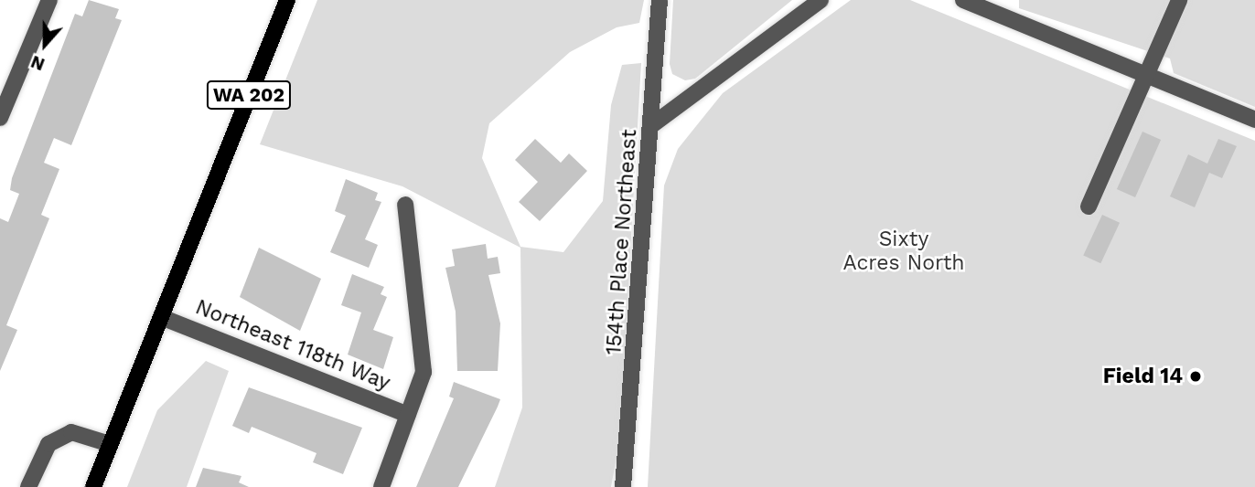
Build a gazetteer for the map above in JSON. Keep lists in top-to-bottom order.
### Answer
{
  "streets": {
    "main road": ["WA 202"],
    "street": ["154th Place Northeast", "Northeast 118th Way"]
  },
  "crossings": [
    ["WA 202", "Northeast 118th Way"]
  ],
  "parks": ["Sixty Acres North"],
  "places": ["Field 14"],
  "north": "bottom"
}
